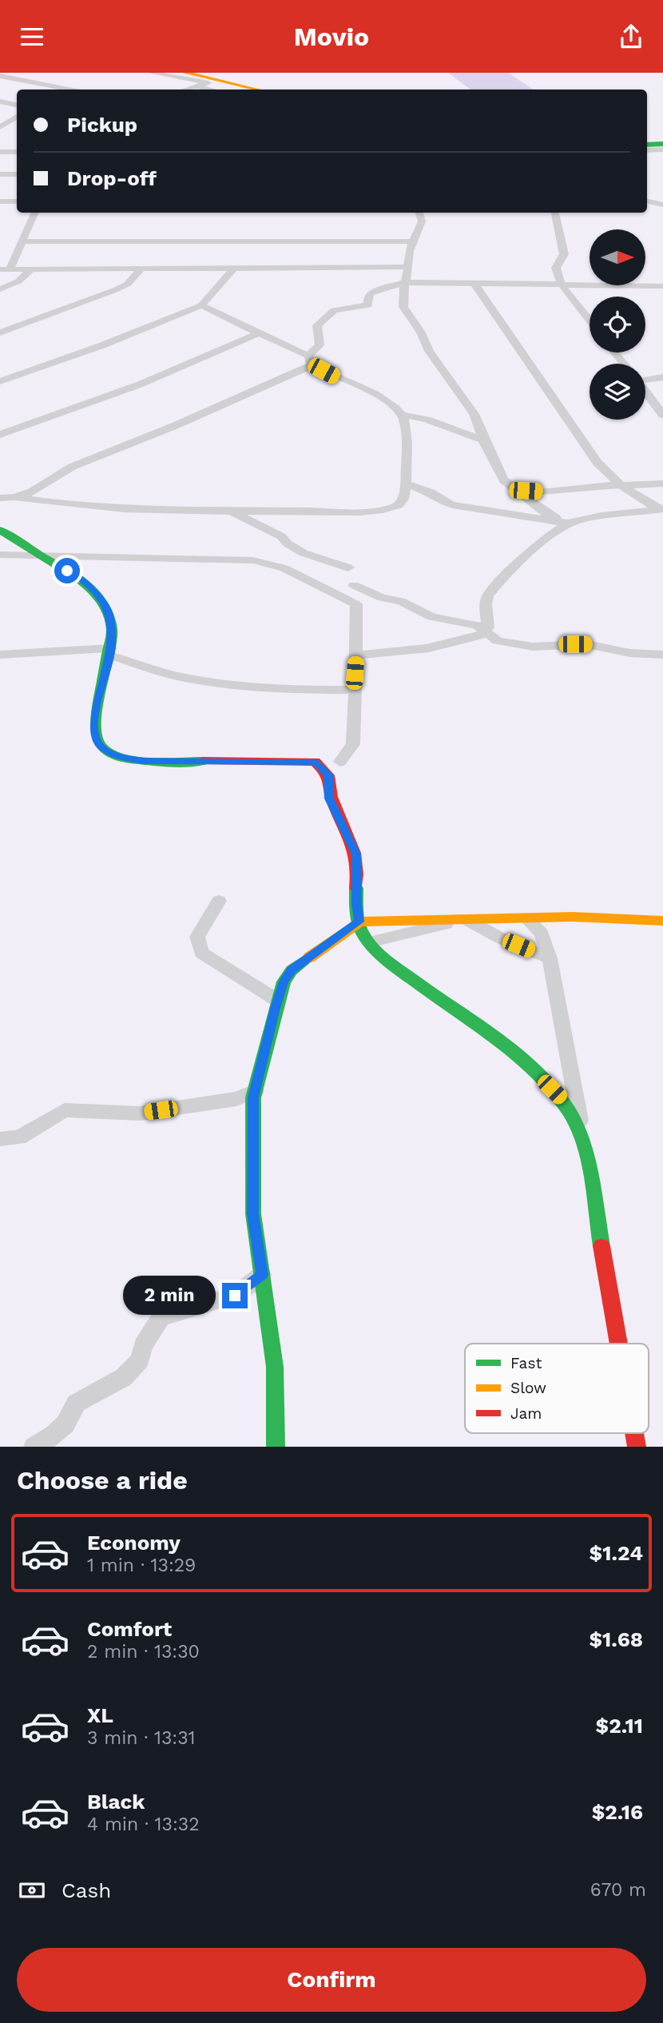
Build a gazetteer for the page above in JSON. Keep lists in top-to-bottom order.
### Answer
{
  "legend": ["Fast", "Slow", "Jam"],
  "north": "right",
  "page": {
    "header": "Movio",
    "banner": ["Pickup", "Drop-off"],
    "bubble": "2 min",
    "heading": "Choose a ride",
    "list": [
      {
        "name": "Economy",
        "note": "1 min · 13:29",
        "value": "$1.24"
      },
      {
        "name": "Comfort",
        "note": "2 min · 13:30",
        "value": "$1.68"
      },
      {
        "name": "XL",
        "note": "3 min · 13:31",
        "value": "$2.11"
      },
      {
        "name": "Black",
        "note": "4 min · 13:32",
        "value": "$2.16"
      }
    ],
    "pay": ["Cash", "670 m"],
    "buttons": "Confirm"
  }
}
